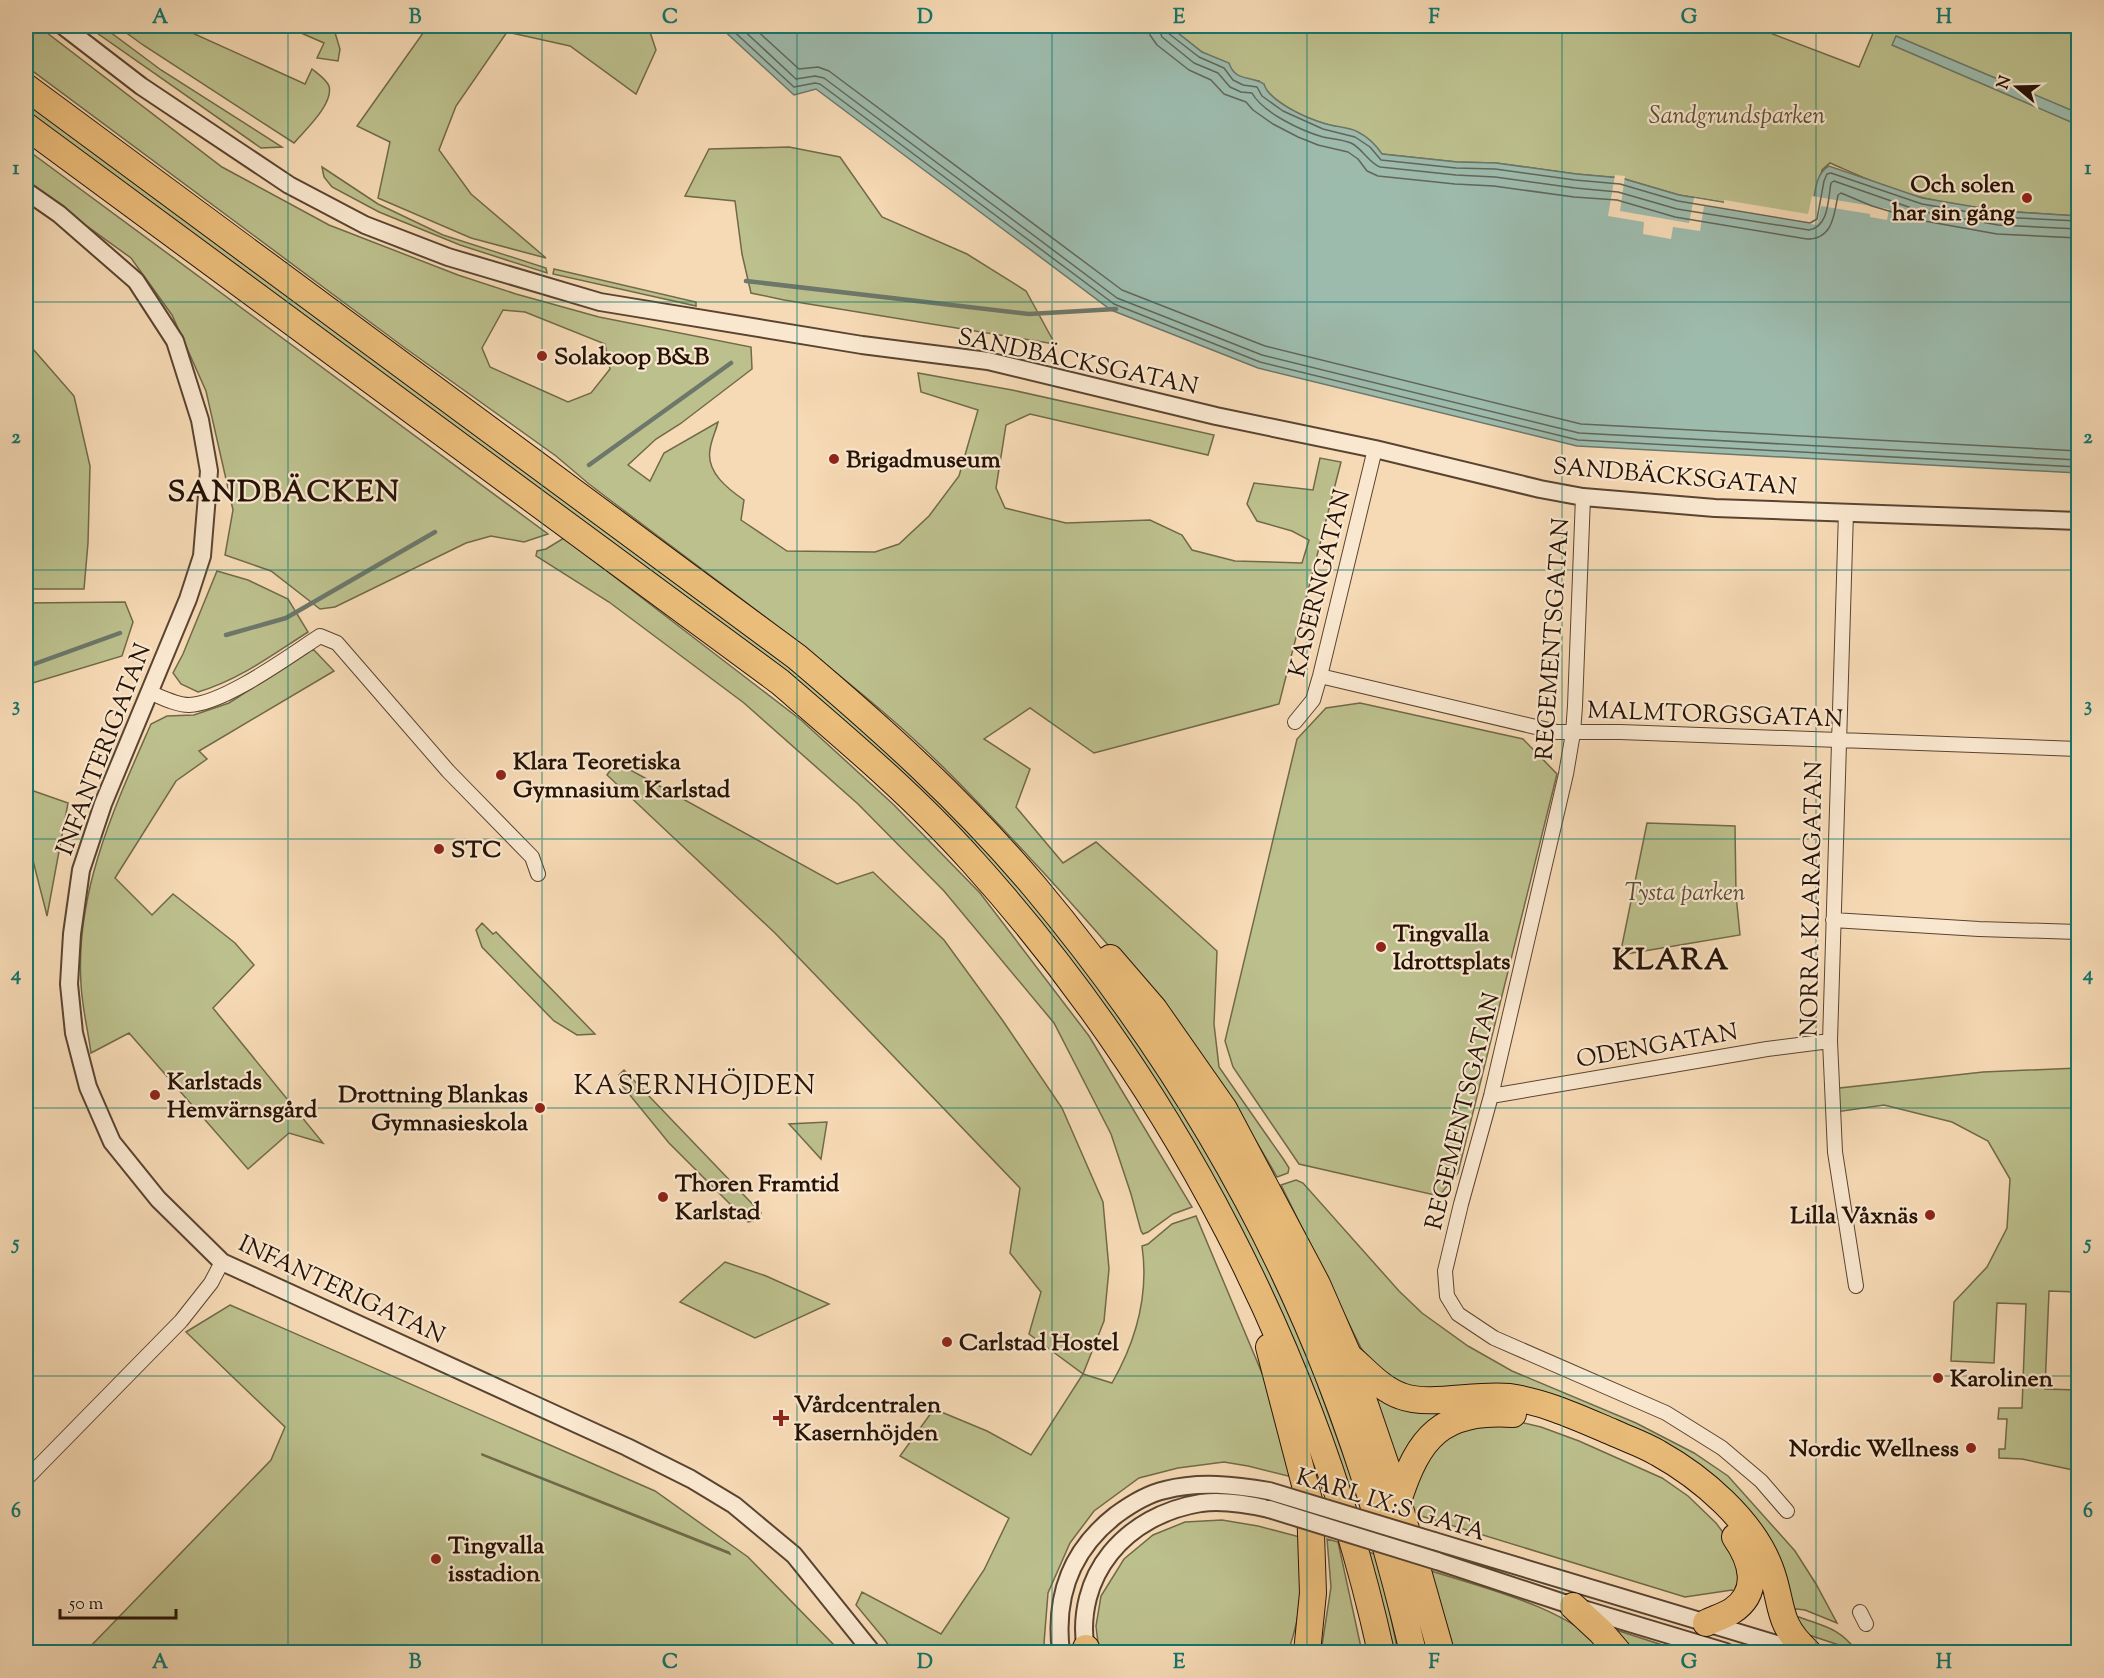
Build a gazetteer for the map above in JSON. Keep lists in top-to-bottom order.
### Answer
{
  "streets": {
    "street": [
      "SANDBÄCKSGATAN",
      "KASERNGATAN",
      "REGEMENTSGATAN",
      "MALMTORGSGATAN",
      "INFANTERIGATAN",
      "NORRA KLARAGATAN",
      "ODENGATAN",
      "KARL IX:S GATA"
    ]
  },
  "crossings": [
    ["SANDBÄCKSGATAN", "KASERNGATAN"],
    ["SANDBÄCKSGATAN", "REGEMENTSGATAN"],
    ["SANDBÄCKSGATAN", "NORRA KLARAGATAN"],
    ["KASERNGATAN", "MALMTORGSGATAN"],
    ["REGEMENTSGATAN", "MALMTORGSGATAN"],
    ["REGEMENTSGATAN", "ODENGATAN"],
    ["MALMTORGSGATAN", "NORRA KLARAGATAN"],
    ["NORRA KLARAGATAN", "ODENGATAN"]
  ],
  "districts": ["SANDBÄCKEN", "KLARA", "KASERNHÖJDEN"],
  "parks": ["Sandgrundsparken", "Tysta parken"],
  "places": {
    "other": [
      "Och solen har sin gång",
      "Solakoop B&B",
      "Brigadmuseum",
      "Klara Teoretiska Gymnasium Karlstad",
      "STC",
      "Tingvalla Idrottsplats",
      "Karlstads Hemvärnsgård",
      "Drottning Blankas Gymnasieskola",
      "Thoren Framtid Karlstad",
      "Lilla Våxnäs",
      "Carlstad Hostel",
      "Karolinen",
      "Nordic Wellness",
      "Tingvalla isstadion"
    ],
    "health": ["Vårdcentralen Kasernhöjden"]
  },
  "scale_bar": "50 m",
  "north": "left",
  "grid": {
    "columns": [
      "A",
      "B",
      "C",
      "D",
      "E",
      "F",
      "G",
      "H"
    ],
    "rows": [
      "1",
      "2",
      "3",
      "4",
      "5",
      "6"
    ]
  }
}
